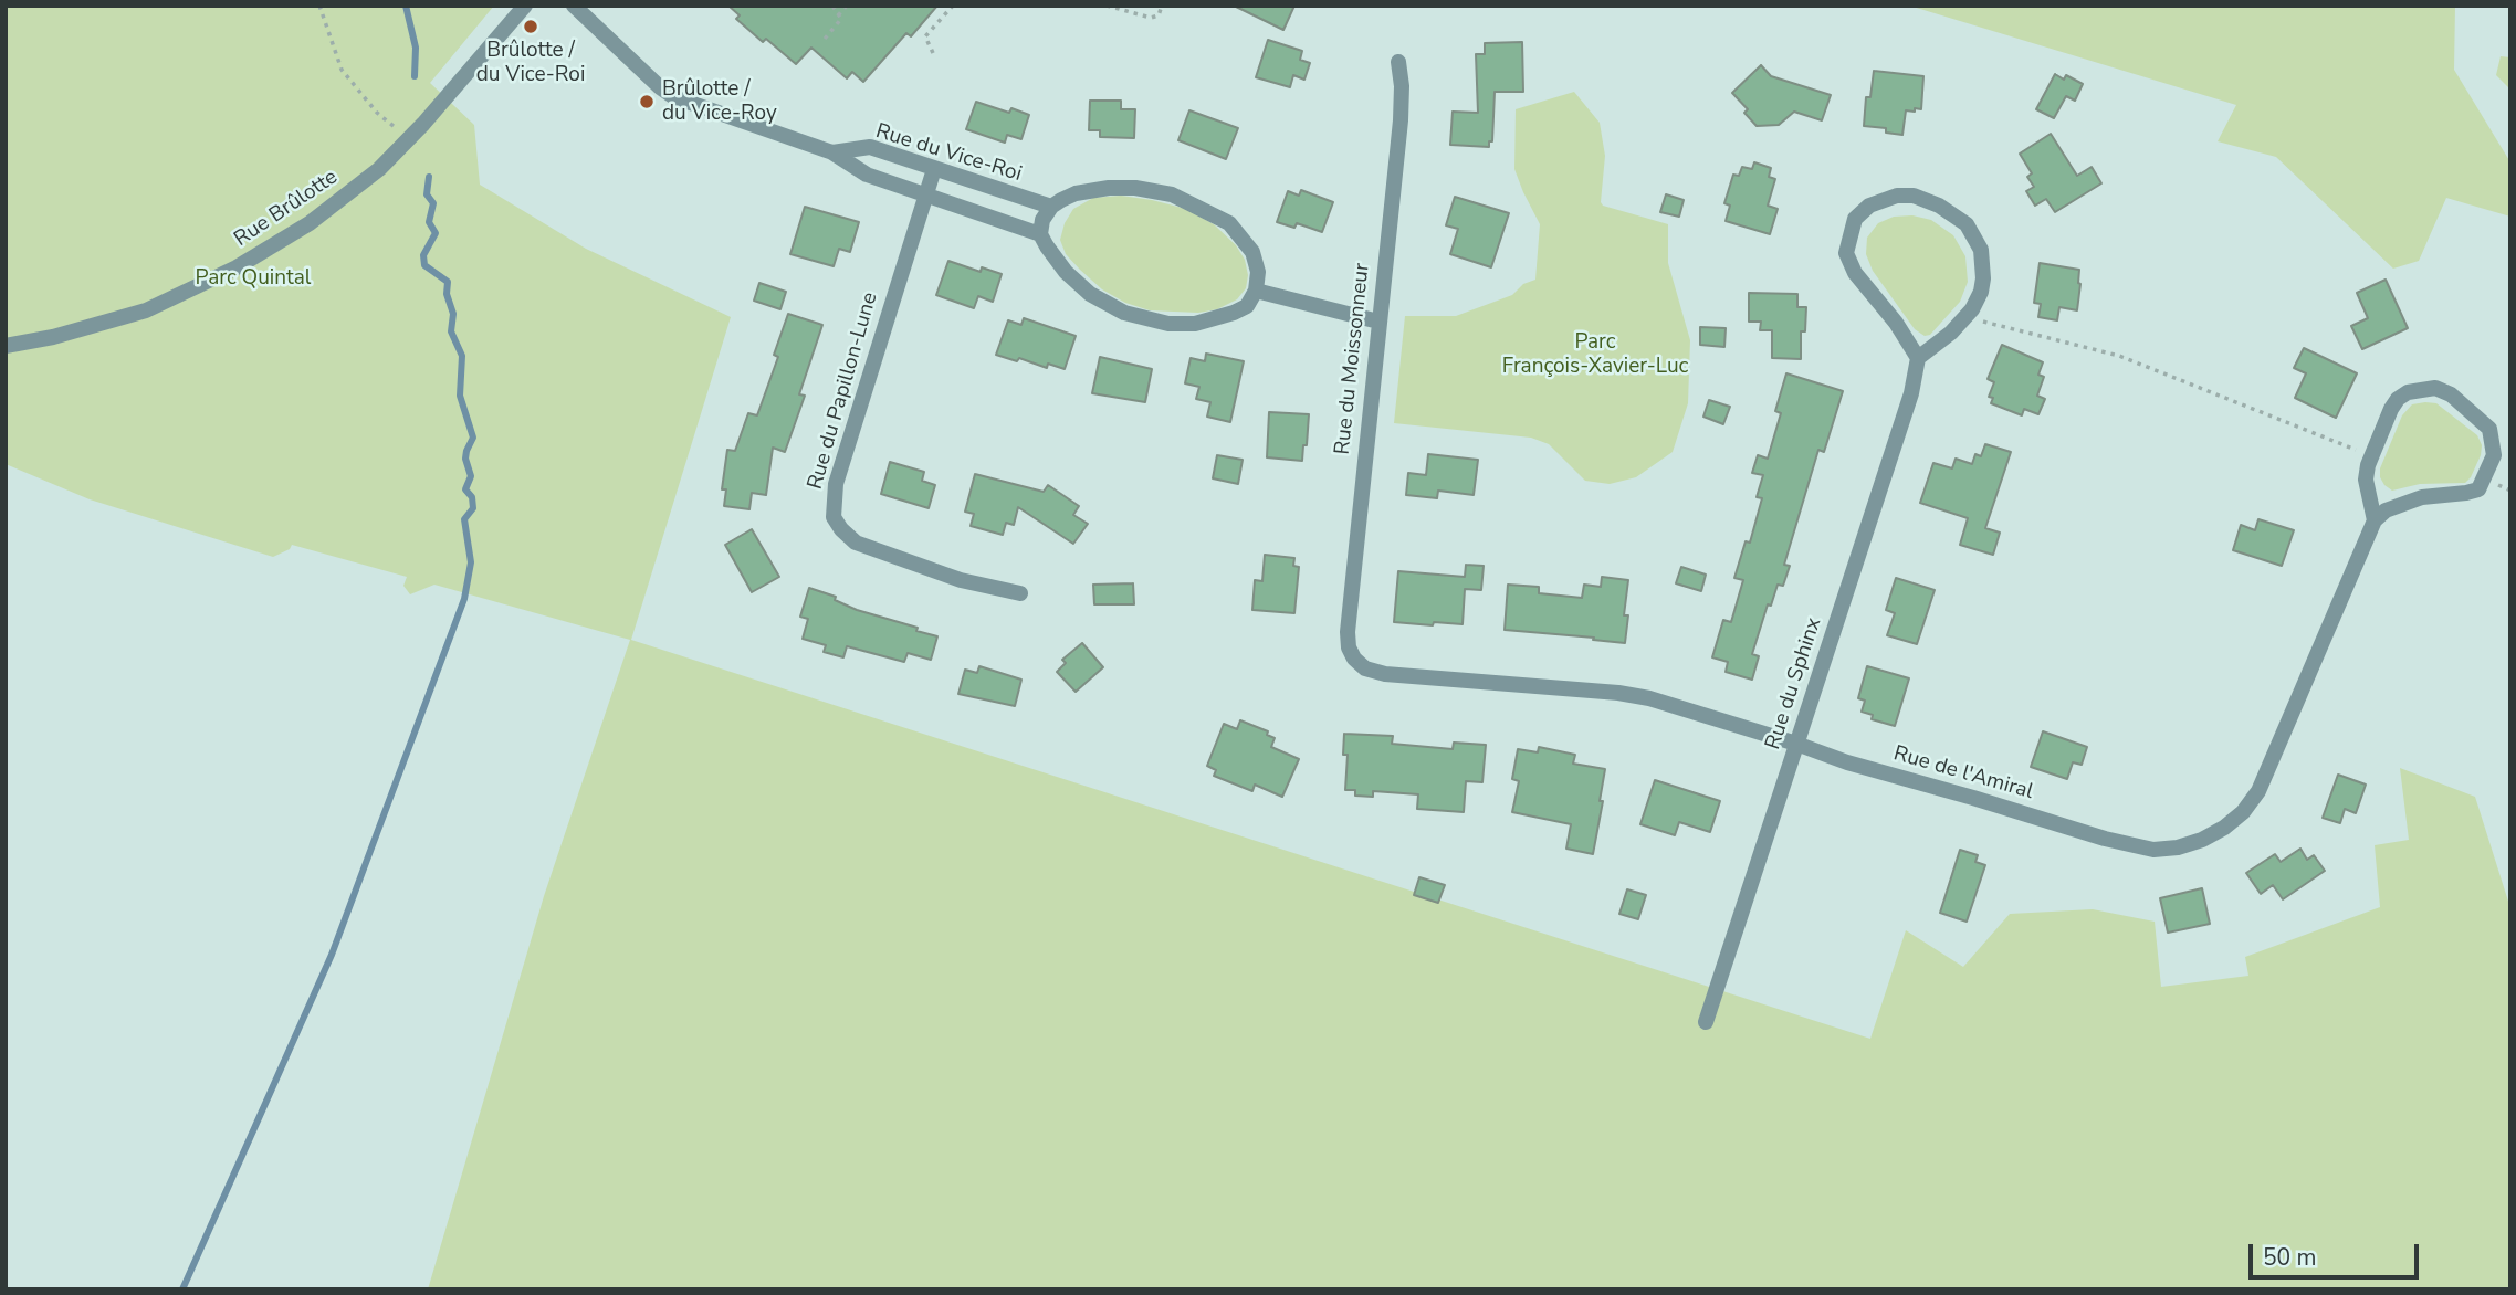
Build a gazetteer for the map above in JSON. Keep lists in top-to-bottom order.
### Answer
{
  "streets": {
    "street": [
      "Rue du Vice-Roi",
      "Rue Brûlotte",
      "Rue du Moissonneur",
      "Rue du Papillon-Lune",
      "Rue du Sphinx",
      "Rue de l'Amiral"
    ]
  },
  "crossings": [
    ["Rue du Vice-Roi", "Rue du Papillon-Lune"],
    ["Rue du Moissonneur", "Rue de l'Amiral"],
    ["Rue du Sphinx", "Rue de l'Amiral"]
  ],
  "parks": ["Parc Quintal", "Parc François-Xavier-Luc"],
  "places": ["Brûlotte / du Vice-Roi", "Brûlotte / du Vice-Roy"],
  "scale_bar": "50 m"
}
